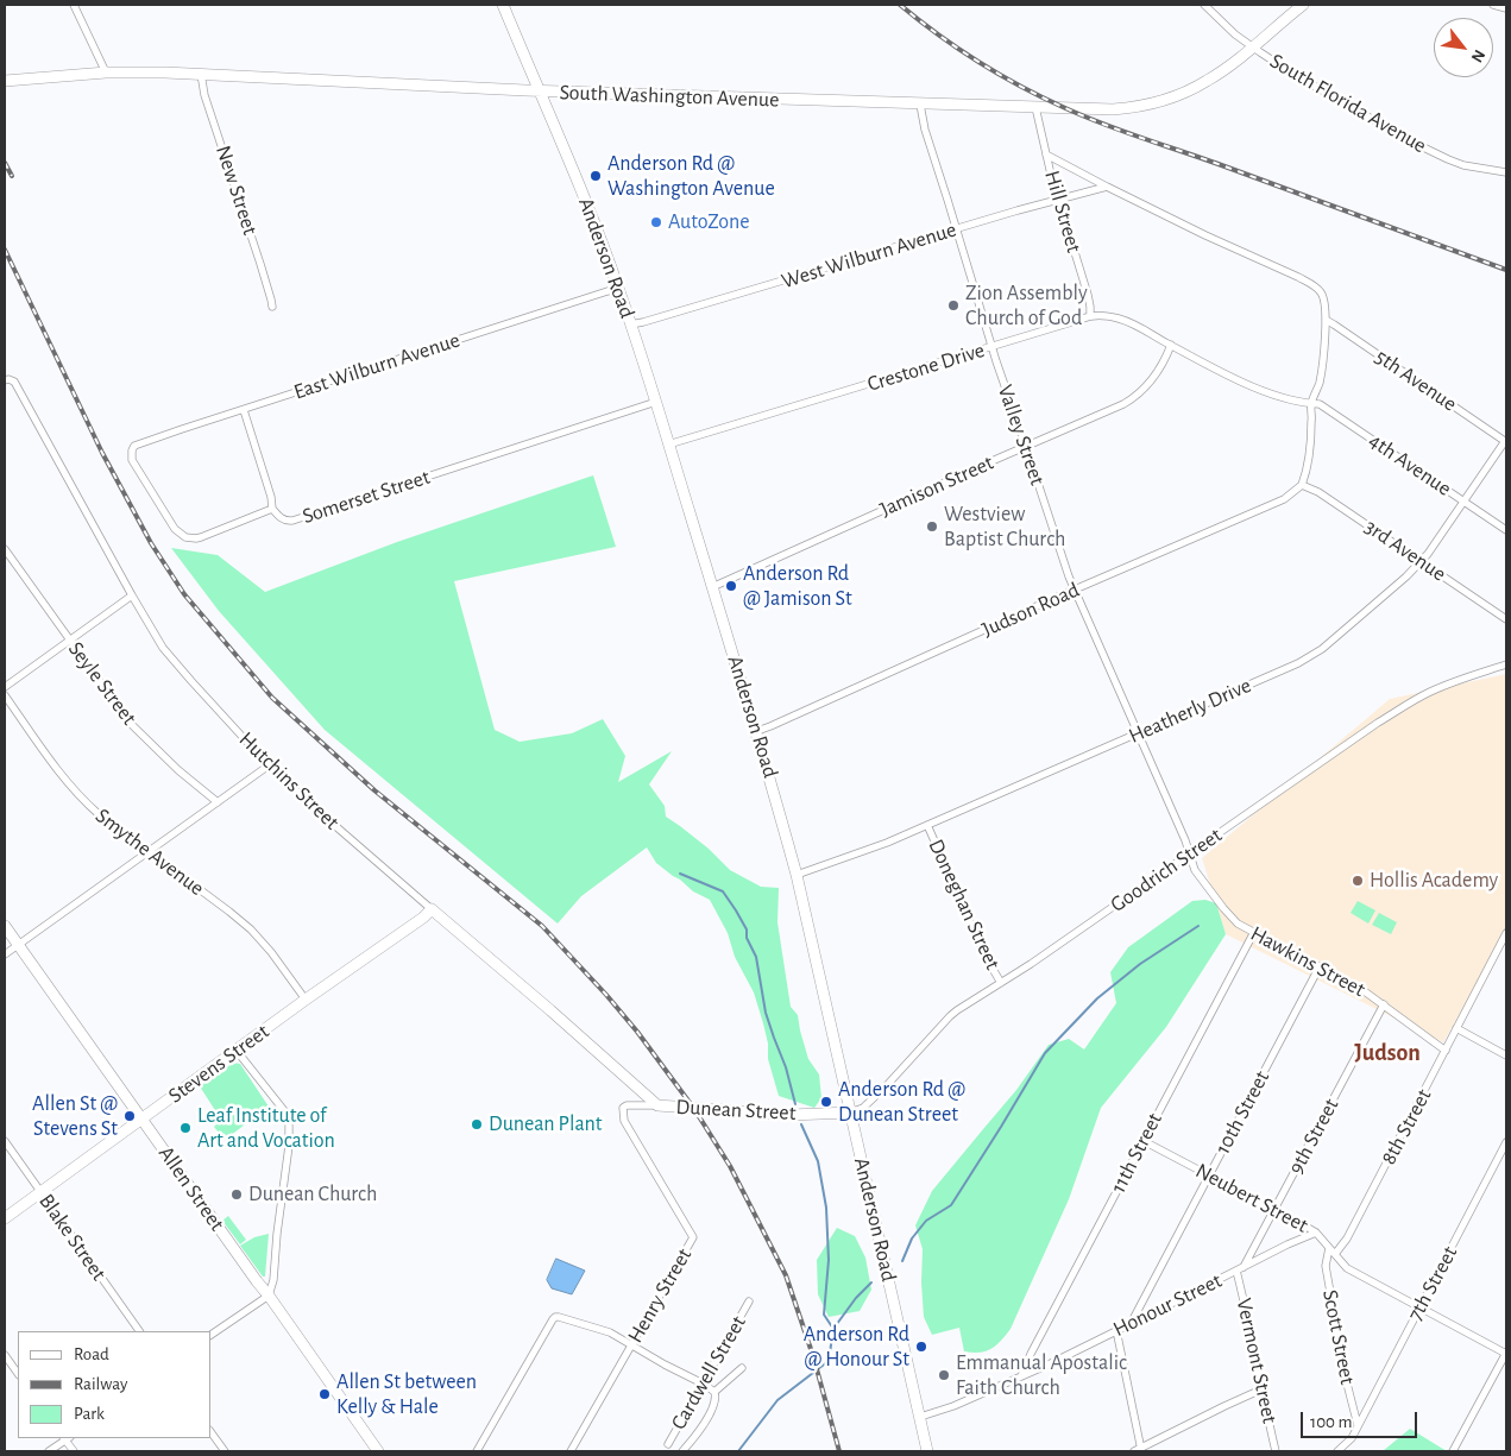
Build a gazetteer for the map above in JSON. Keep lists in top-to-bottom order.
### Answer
{
  "streets": {
    "main road": [
      "South Washington Avenue",
      "Anderson Road",
      "Hutchins Street",
      "Stevens Street",
      "Dunean Street",
      "Allen Street"
    ],
    "street": [
      "South Florida Avenue",
      "New Street",
      "Hill Street",
      "West Wilburn Avenue",
      "East Wilburn Avenue",
      "Crestone Drive",
      "5th Avenue",
      "Valley Street",
      "4th Avenue",
      "Jamison Street",
      "Somerset Street",
      "3rd Avenue",
      "Judson Road",
      "Seyle Street",
      "Heatherly Drive",
      "Smythe Avenue",
      "Goodrich Street",
      "Doneghan Street",
      "Hawkins Street",
      "10th Street",
      "8th Street",
      "9th Street",
      "11th Street",
      "Neubert Street",
      "Blake Street",
      "7th Street",
      "Henry Street",
      "Honour Street",
      "Scott Street",
      "Vermont Street",
      "Cardwell Street"
    ]
  },
  "crossings": [
    ["South Washington Avenue", "South Florida Avenue"],
    ["South Washington Avenue", "New Street"],
    ["South Washington Avenue", "Hill Street"],
    ["South Washington Avenue", "Anderson Road"],
    ["South Washington Avenue", "Valley Street"],
    ["Hill Street", "West Wilburn Avenue"],
    ["Hill Street", "Crestone Drive"],
    ["West Wilburn Avenue", "Anderson Road"],
    ["West Wilburn Avenue", "Valley Street"],
    ["Anderson Road", "East Wilburn Avenue"],
    ["Anderson Road", "Crestone Drive"],
    ["Anderson Road", "Jamison Street"],
    ["Anderson Road", "Somerset Street"],
    ["Anderson Road", "Judson Road"],
    ["Anderson Road", "Heatherly Drive"],
    ["Anderson Road", "Goodrich Street"],
    ["Anderson Road", "Dunean Street"],
    ["Anderson Road", "Honour Street"],
    ["East Wilburn Avenue", "Somerset Street"],
    ["Crestone Drive", "Valley Street"],
    ["Crestone Drive", "4th Avenue"],
    ["Crestone Drive", "Jamison Street"],
    ["5th Avenue", "Heatherly Drive"],
    ["Valley Street", "Jamison Street"],
    ["Valley Street", "Judson Road"],
    ["Valley Street", "Heatherly Drive"],
    ["Valley Street", "Goodrich Street"],
    ["Valley Street", "Hawkins Street"],
    ["4th Avenue", "Heatherly Drive"],
    ["3rd Avenue", "Judson Road"],
    ["3rd Avenue", "Heatherly Drive"],
    ["Heatherly Drive", "Doneghan Street"],
    ["Hutchins Street", "Stevens Street"],
    ["Hutchins Street", "Dunean Street"],
    ["Hutchins Street", "Henry Street"],
    ["Smythe Avenue", "Stevens Street"],
    ["Goodrich Street", "Doneghan Street"],
    ["Goodrich Street", "Hawkins Street"],
    ["Goodrich Street", "Dunean Street"],
    ["Hawkins Street", "10th Street"],
    ["Hawkins Street", "8th Street"],
    ["Hawkins Street", "9th Street"],
    ["Hawkins Street", "11th Street"],
    ["Stevens Street", "Allen Street"],
    ["Stevens Street", "Blake Street"],
    ["Dunean Street", "Henry Street"],
    ["10th Street", "Neubert Street"],
    ["10th Street", "Honour Street"],
    ["8th Street", "Neubert Street"],
    ["9th Street", "Neubert Street"],
    ["9th Street", "Honour Street"],
    ["9th Street", "Vermont Street"],
    ["11th Street", "Neubert Street"],
    ["11th Street", "Honour Street"],
    ["Neubert Street", "7th Street"],
    ["Neubert Street", "Honour Street"],
    ["Neubert Street", "Scott Street"],
    ["7th Street", "Scott Street"],
    ["Honour Street", "Vermont Street"]
  ],
  "districts": ["Judson"],
  "places": [
    "Anderson Rd @ Washington Avenue",
    "AutoZone",
    "Zion Assembly Church of God",
    "Westview Baptist Church",
    "Anderson Rd @ Jamison St",
    "Hollis Academy",
    "Anderson Rd @ Dunean Street",
    "Allen St @ Stevens St",
    "Dunean Plant",
    "Leaf Institute of Art and Vocation",
    "Dunean Church",
    "Anderson Rd @ Honour St",
    "Emmanual Apostalic Faith Church",
    "Allen St between Kelly & Hale"
  ],
  "legend": ["Road", "Railway", "Park"],
  "scale_bar": "100 m",
  "north": "bottom right"
}
